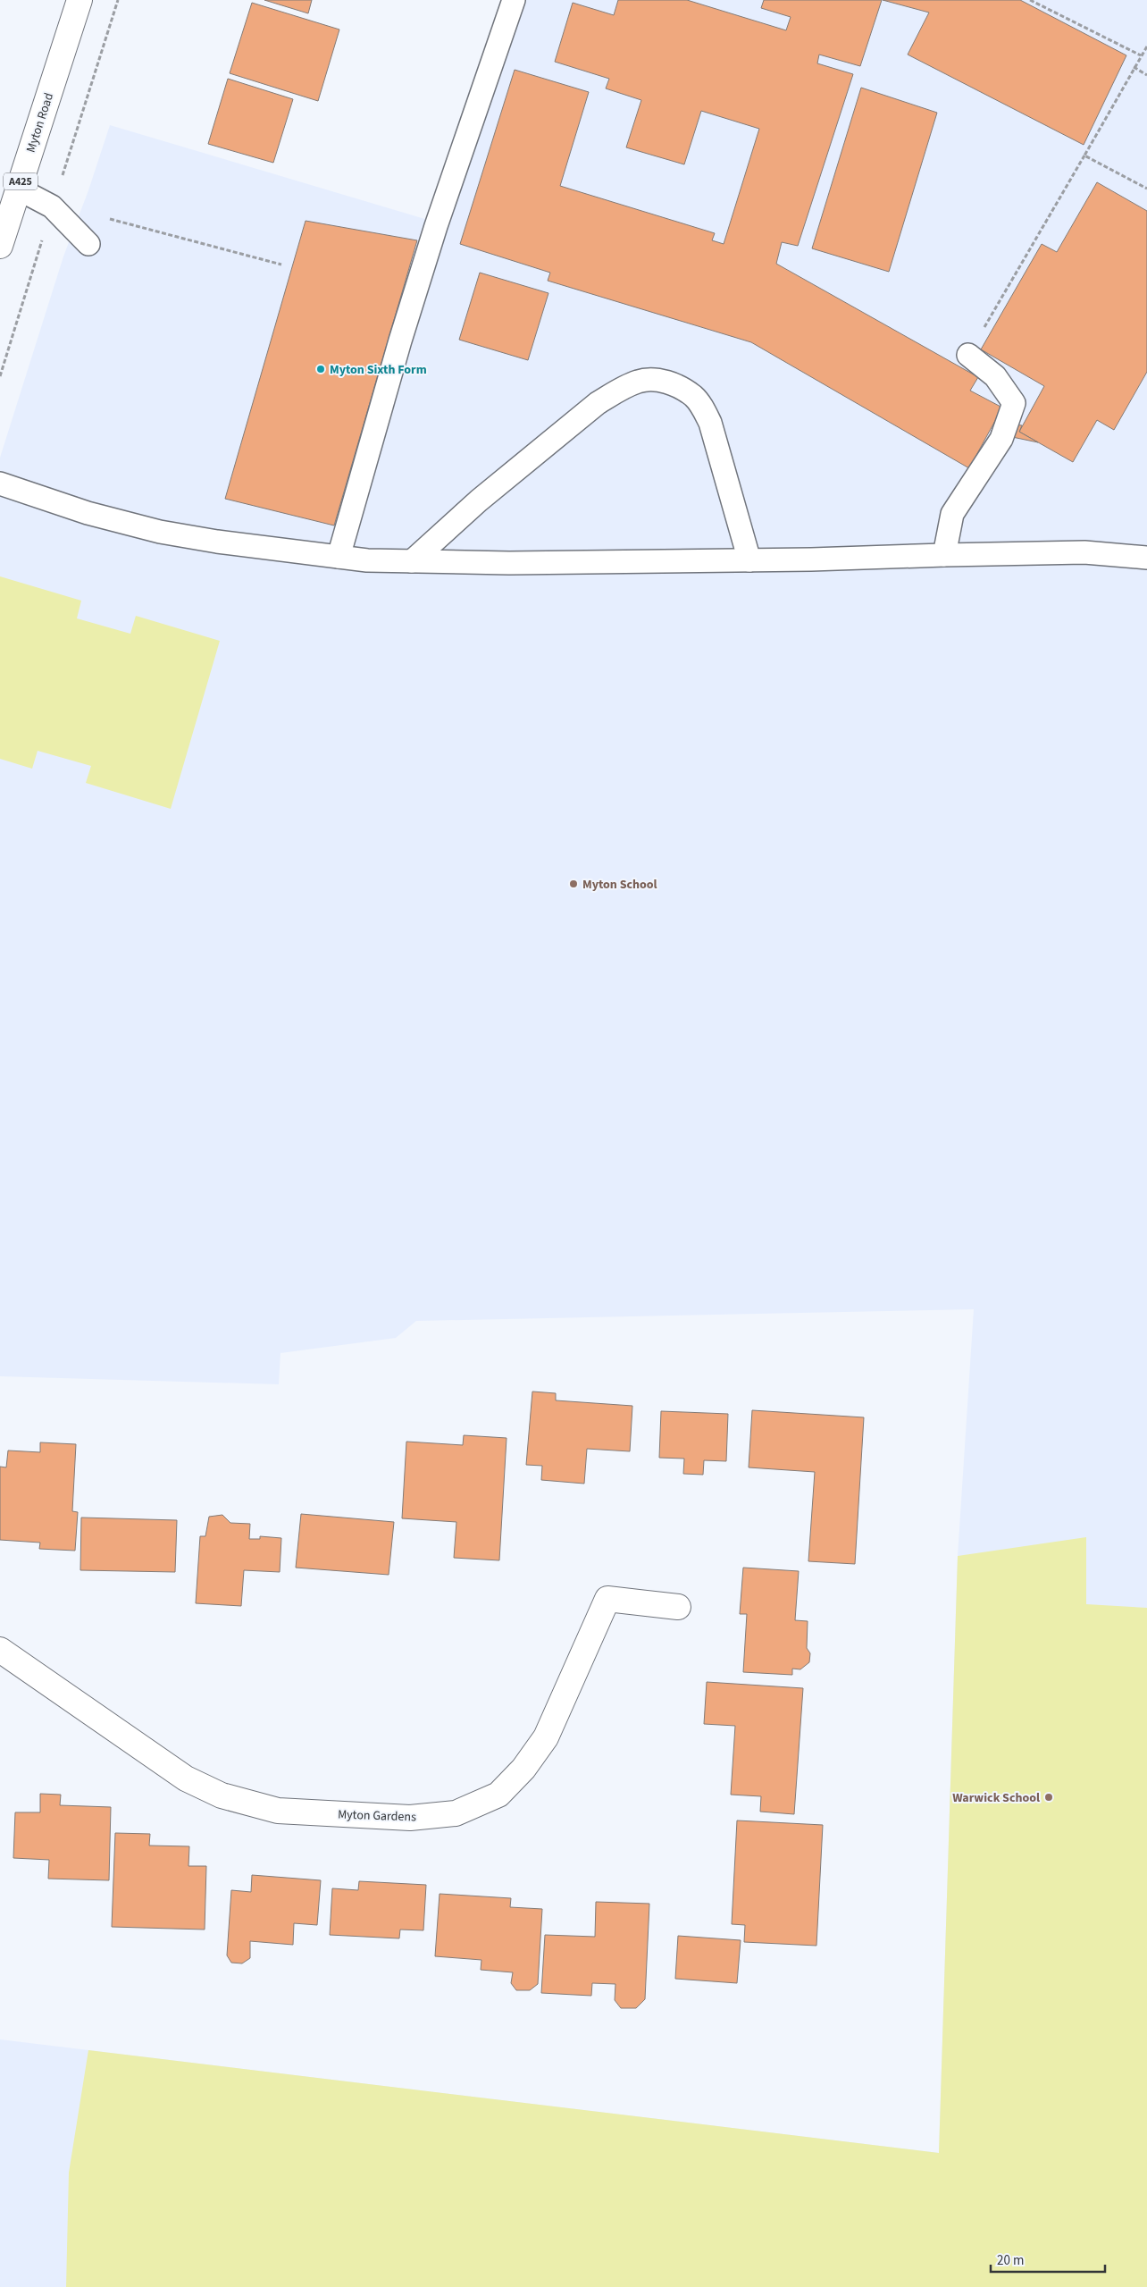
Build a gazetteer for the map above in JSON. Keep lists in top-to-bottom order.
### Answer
{
  "streets": {
    "street": ["Myton Road", "A425", "Myton Gardens"]
  },
  "places": ["Myton Sixth Form", "Myton School", "Warwick School"],
  "scale_bar": "20 m"
}
